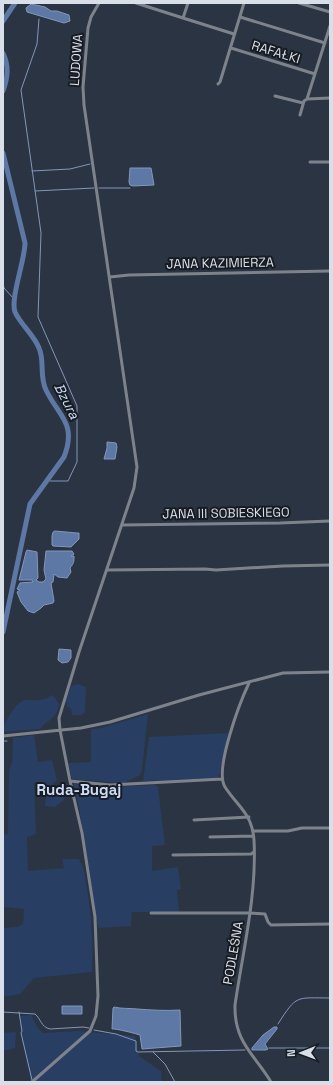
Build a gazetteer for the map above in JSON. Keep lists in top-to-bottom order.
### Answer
{
  "streets": {
    "street": [
      "RAFAŁKI",
      "LUDOWA",
      "JANA KAZIMIERZA",
      "JANA III SOBIESKIEGO",
      "PODLEŚNA"
    ]
  },
  "crossings": [
    ["LUDOWA", "JANA KAZIMIERZA"],
    ["LUDOWA", "JANA III SOBIESKIEGO"]
  ],
  "districts": ["Ruda-Bugaj"],
  "water": ["Bzura"],
  "north": "left"
}
